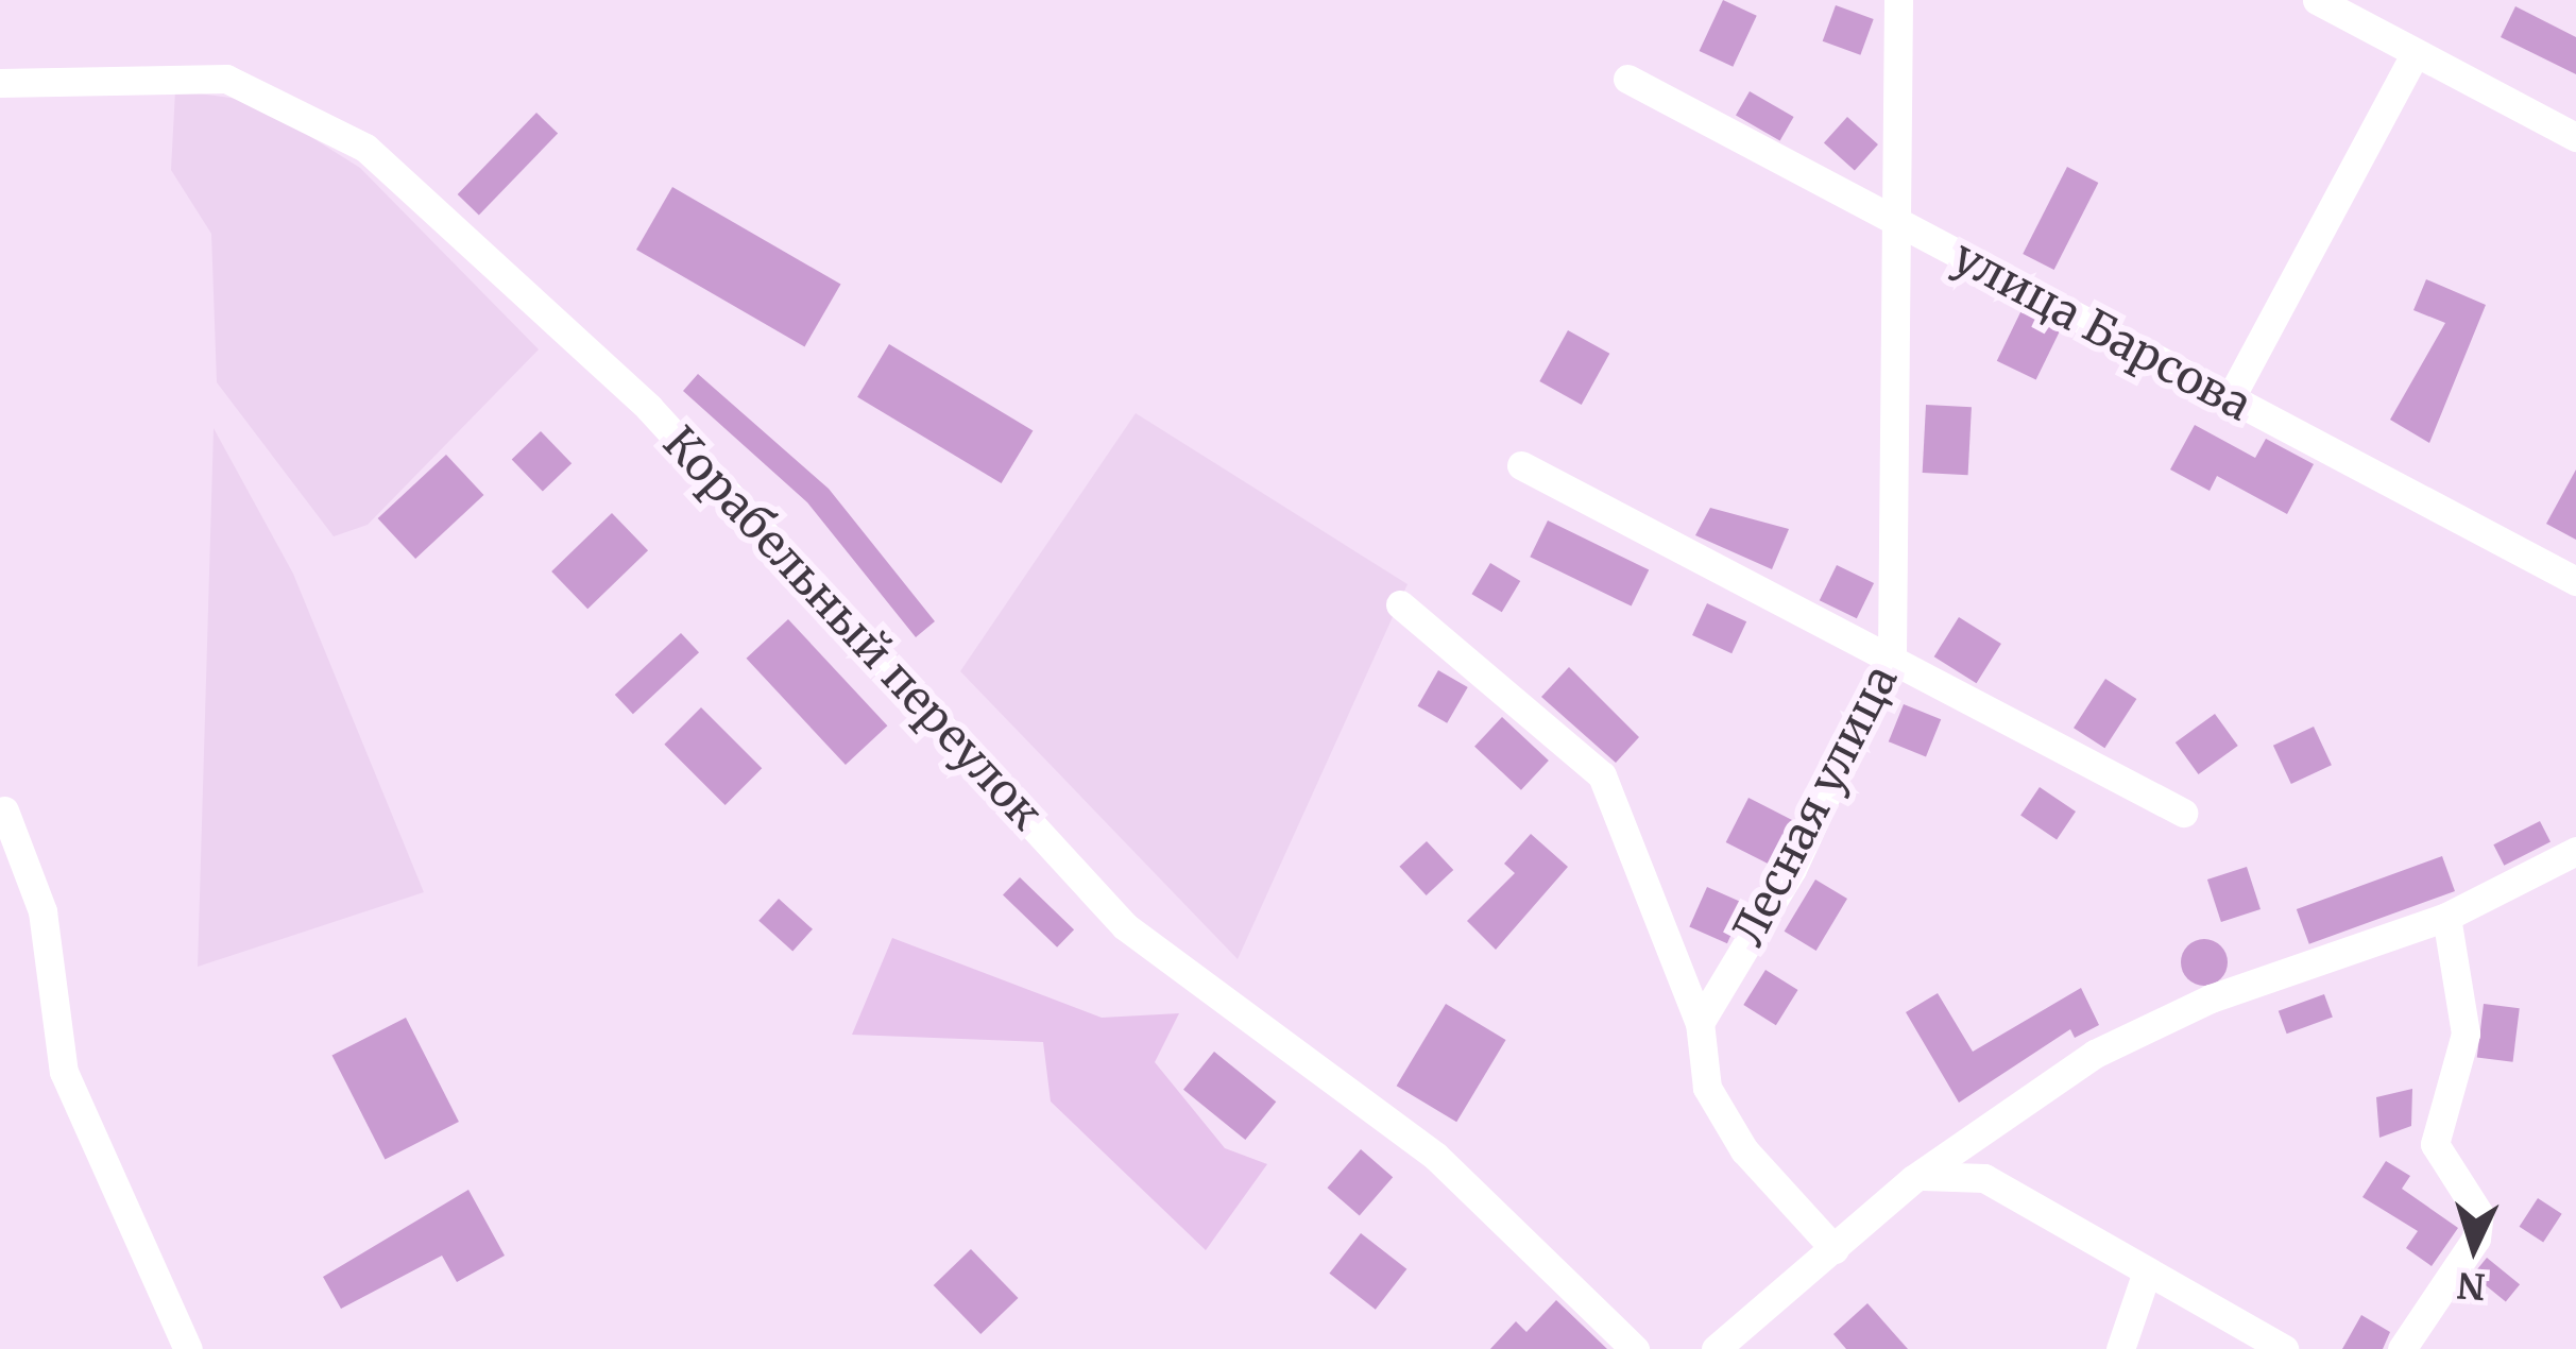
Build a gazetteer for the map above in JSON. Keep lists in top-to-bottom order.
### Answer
{
  "streets": {
    "street": ["улица Барсова", "Корабельный переулок", "Лесная улица"]
  },
  "crossings": [
    ["улица Барсова", "Лесная улица"]
  ],
  "north": "bottom"
}
